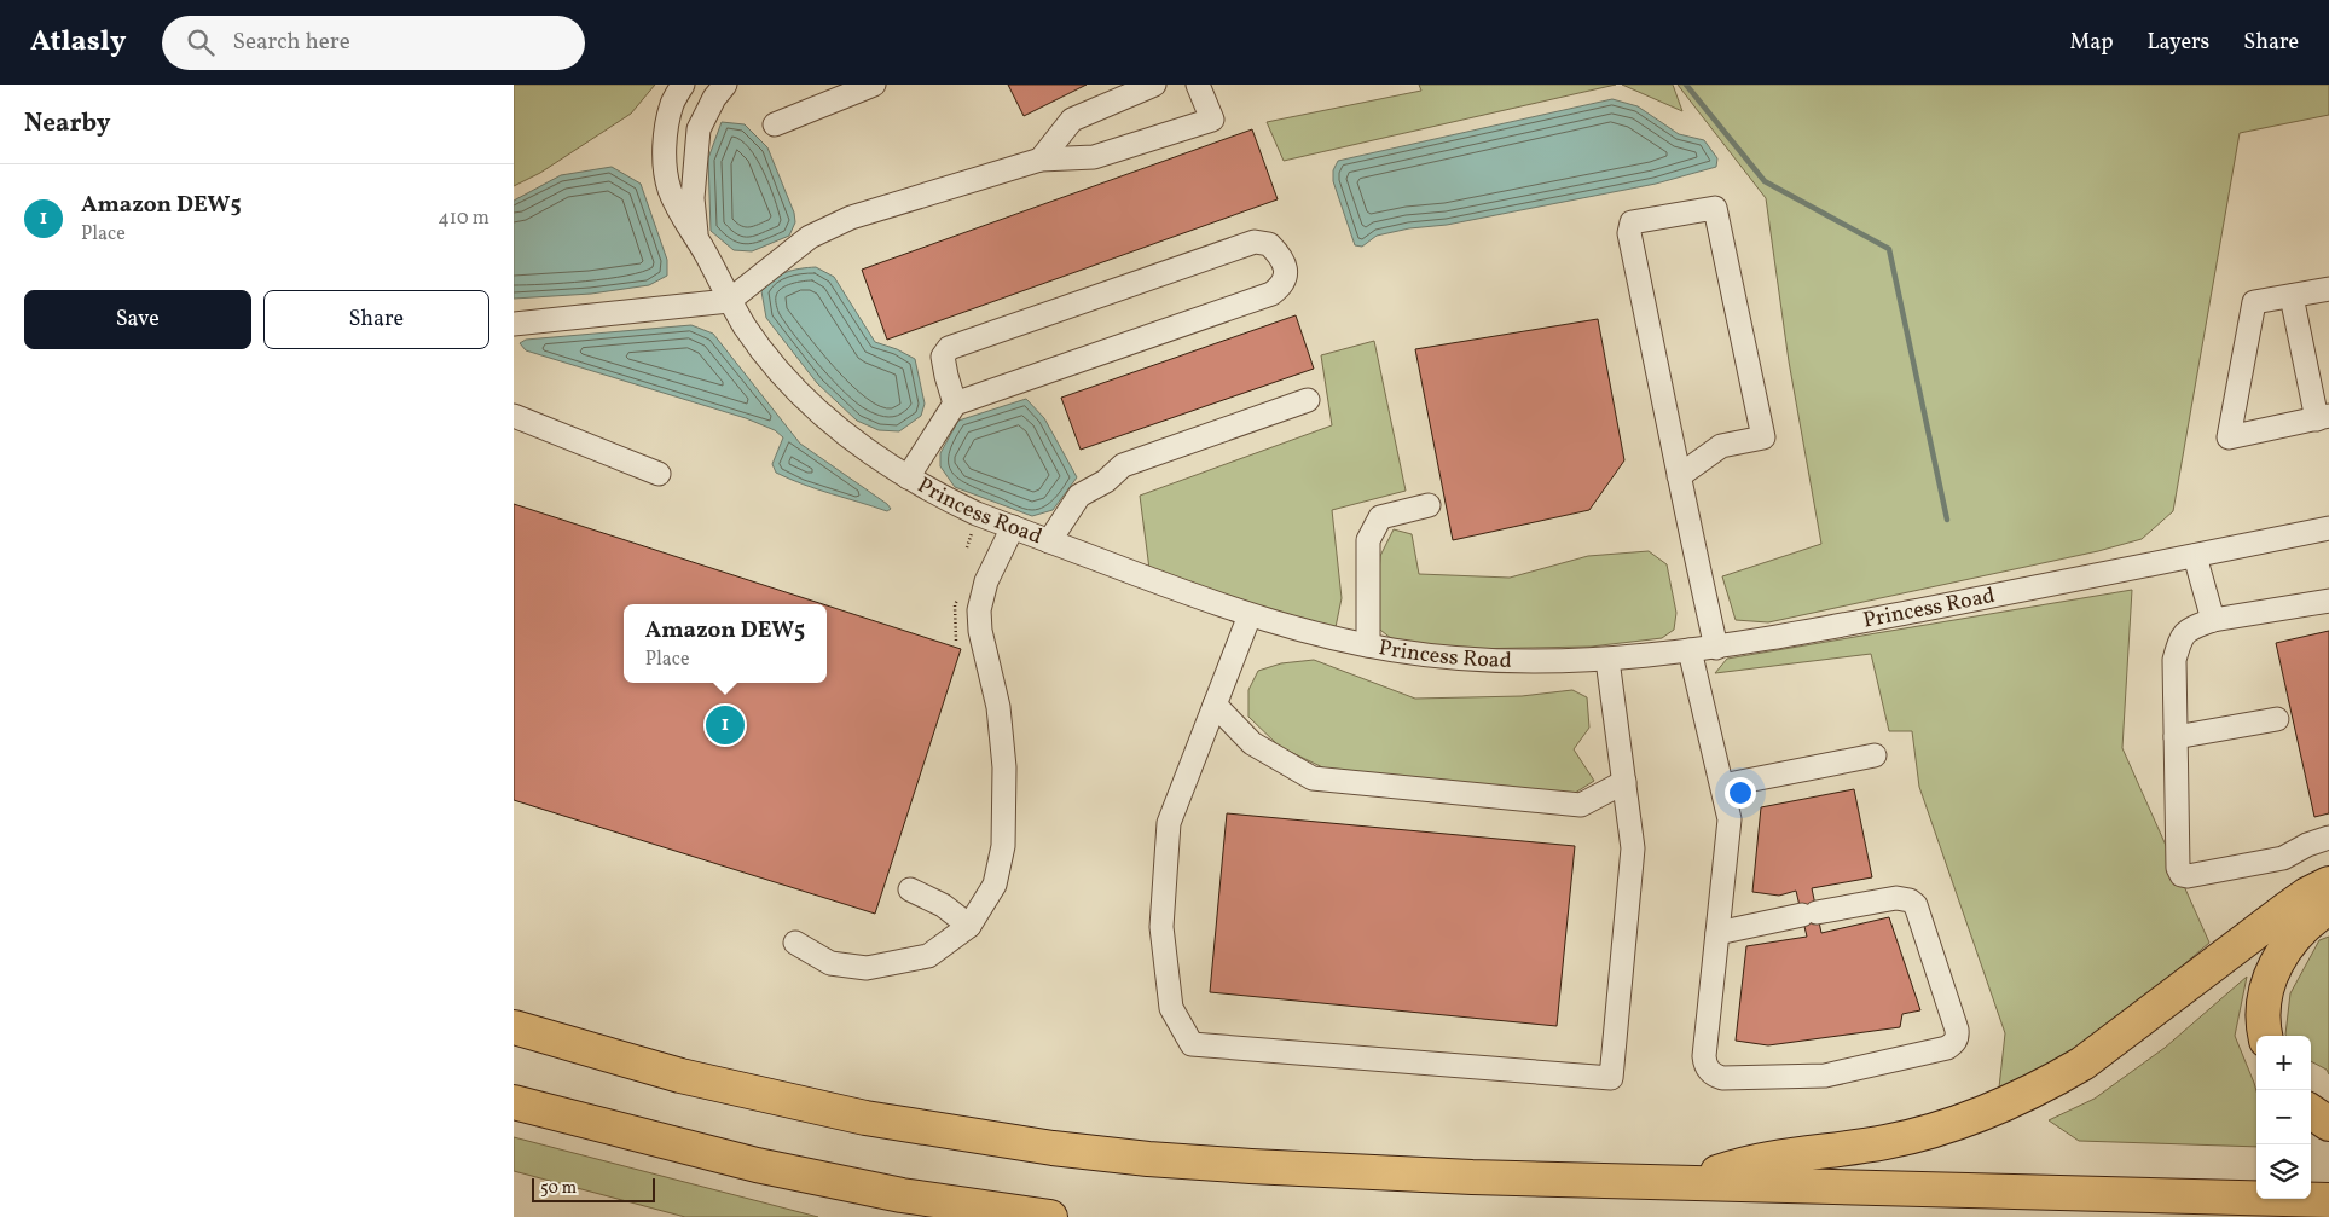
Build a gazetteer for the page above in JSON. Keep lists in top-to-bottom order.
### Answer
{
  "streets": {
    "street": ["Princess Road"]
  },
  "scale_bar": "50 m",
  "page": {
    "header": "Atlasly",
    "search": "Search here",
    "nav": ["Map", "Layers", "Share"],
    "heading": "Nearby",
    "list": [
      {
        "mark": "1",
        "name": "Amazon DEW5",
        "note": "Place",
        "value": "410 m"
      }
    ],
    "buttons": ["Save", "Share"],
    "popup": ["Amazon DEW5", "Place"],
    "pins": "1",
    "map_buttons": ["+", "−"],
    "scale": "50 m"
  }
}
